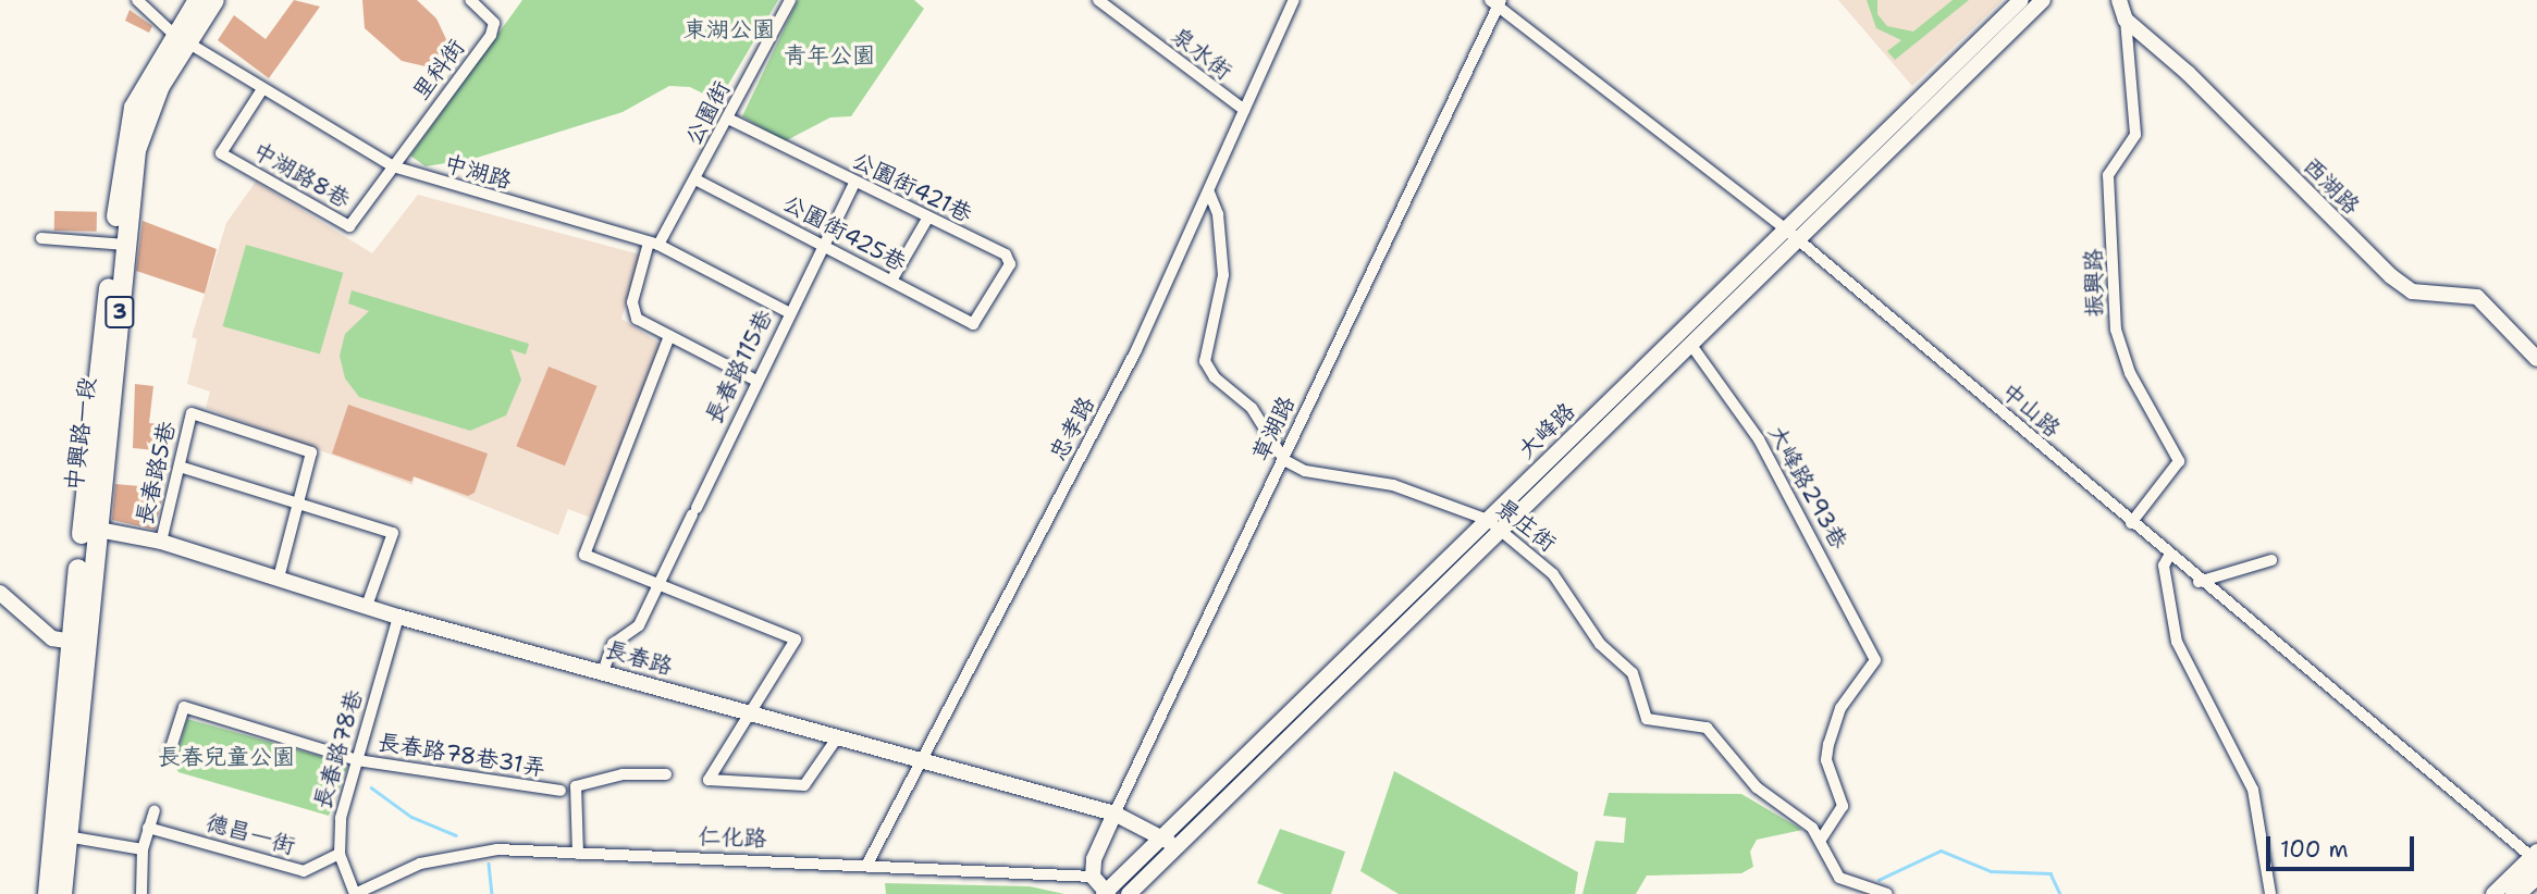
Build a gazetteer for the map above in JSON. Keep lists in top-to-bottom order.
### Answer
{
  "streets": {
    "main road": ["3", "中興路一段"],
    "street": [
      "泉水街",
      "里科街",
      "公園街",
      "中湖路",
      "中湖路8巷",
      "西湖路",
      "公園街421巷",
      "公園街425巷",
      "振興路",
      "長春路115巷",
      "中山路",
      "忠孝路",
      "草湖路",
      "大峰路",
      "長春路5巷",
      "大峰路293巷",
      "景庄街",
      "長春路",
      "長春路78巷",
      "長春路78巷31弄",
      "德昌一街",
      "仁化路"
    ]
  },
  "crossings": [
    ["泉水街", "忠孝路"],
    ["里科街", "中湖路"],
    ["里科街", "中湖路8巷"],
    ["公園街", "中湖路"],
    ["公園街", "公園街421巷"],
    ["公園街", "公園街425巷"],
    ["中湖路", "中湖路8巷"],
    ["中湖路", "長春路115巷"],
    ["中湖路", "中興路一段"],
    ["西湖路", "振興路"],
    ["公園街421巷", "公園街425巷"],
    ["公園街421巷", "長春路115巷"],
    ["公園街425巷", "長春路115巷"],
    ["振興路", "中山路"],
    ["長春路115巷", "長春路"],
    ["中山路", "草湖路"],
    ["中山路", "大峰路"],
    ["忠孝路", "長春路"],
    ["忠孝路", "仁化路"],
    ["草湖路", "景庄街"],
    ["草湖路", "長春路"],
    ["草湖路", "仁化路"],
    ["大峰路", "大峰路293巷"],
    ["大峰路", "景庄街"],
    ["大峰路", "長春路"],
    ["中興路一段", "長春路"],
    ["長春路5巷", "長春路"],
    ["大峰路293巷", "景庄街"],
    ["長春路", "長春路78巷"],
    ["長春路78巷", "長春路78巷31弄"],
    ["長春路78巷", "德昌一街"],
    ["長春路78巷", "仁化路"]
  ],
  "parks": ["東湖公園", "青年公園", "長春兒童公園"],
  "scale_bar": "100 m"
}
